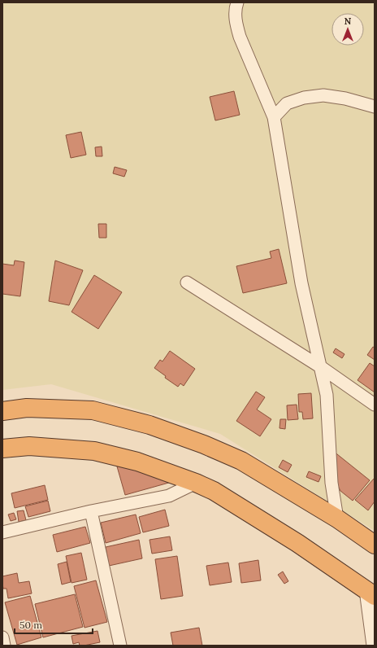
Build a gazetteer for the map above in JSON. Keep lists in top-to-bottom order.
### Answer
{
  "scale_bar": "50 m",
  "north": "top"
}
